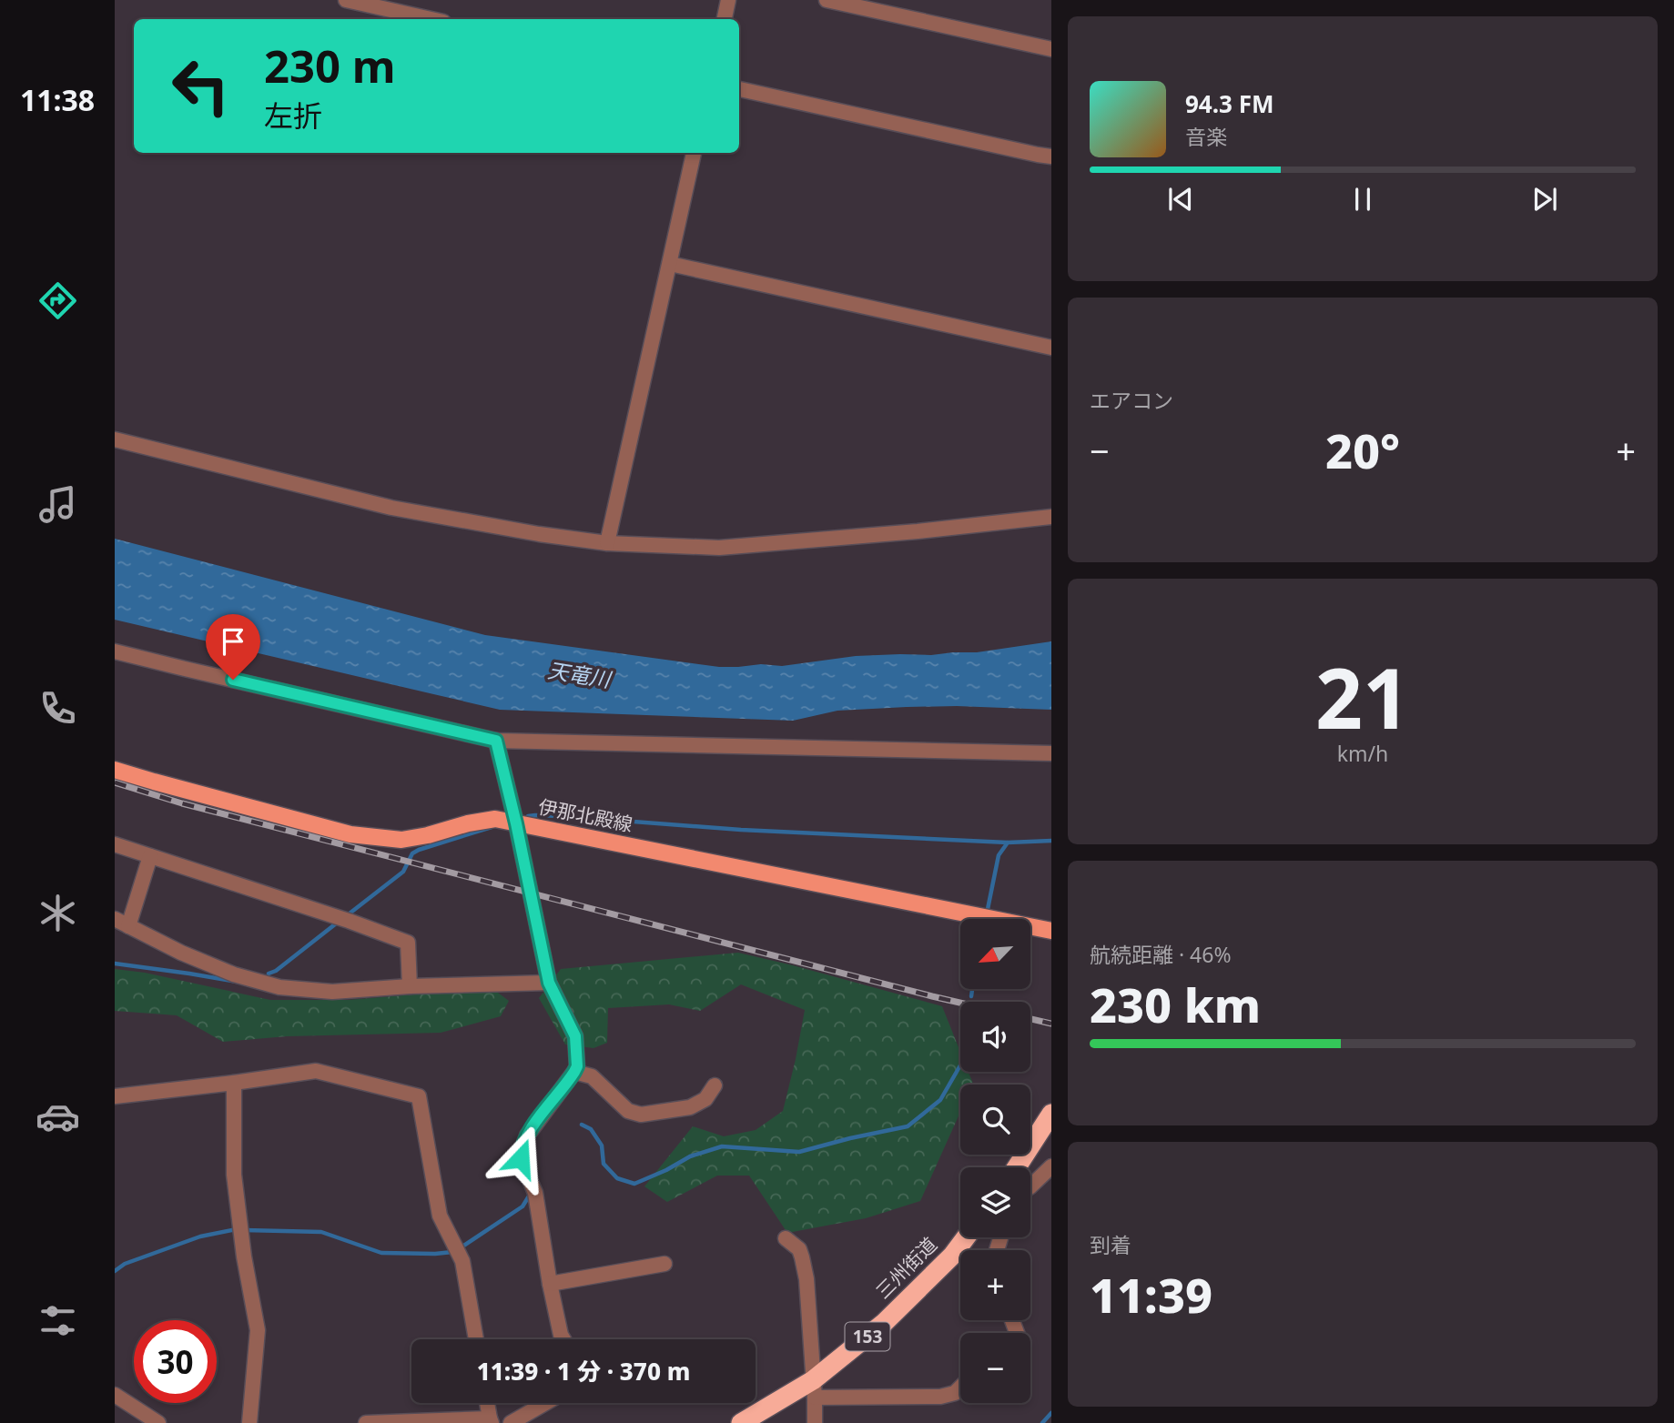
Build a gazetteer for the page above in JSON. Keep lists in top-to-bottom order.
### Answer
{
  "streets": {
    "highway": ["三州街道", "153"],
    "main road": ["伊那北殿線"]
  },
  "water": ["天竜川"],
  "north": "bottom left",
  "page": {
    "tabs": "11:38",
    "turn": ["230 m", "左折"],
    "song": ["94.3 FM", "音楽"],
    "tile": [
      "エアコン",
      ["21", "km/h"],
      ["航続距離 · 46%", "230 km"],
      ["到着", "11:39"]
    ],
    "heat": ["−", "20°", "+"],
    "map_buttons": ["+", "−"],
    "limit": "30",
    "trip": "11:39 · 1 分 · 370 m"
  }
}
